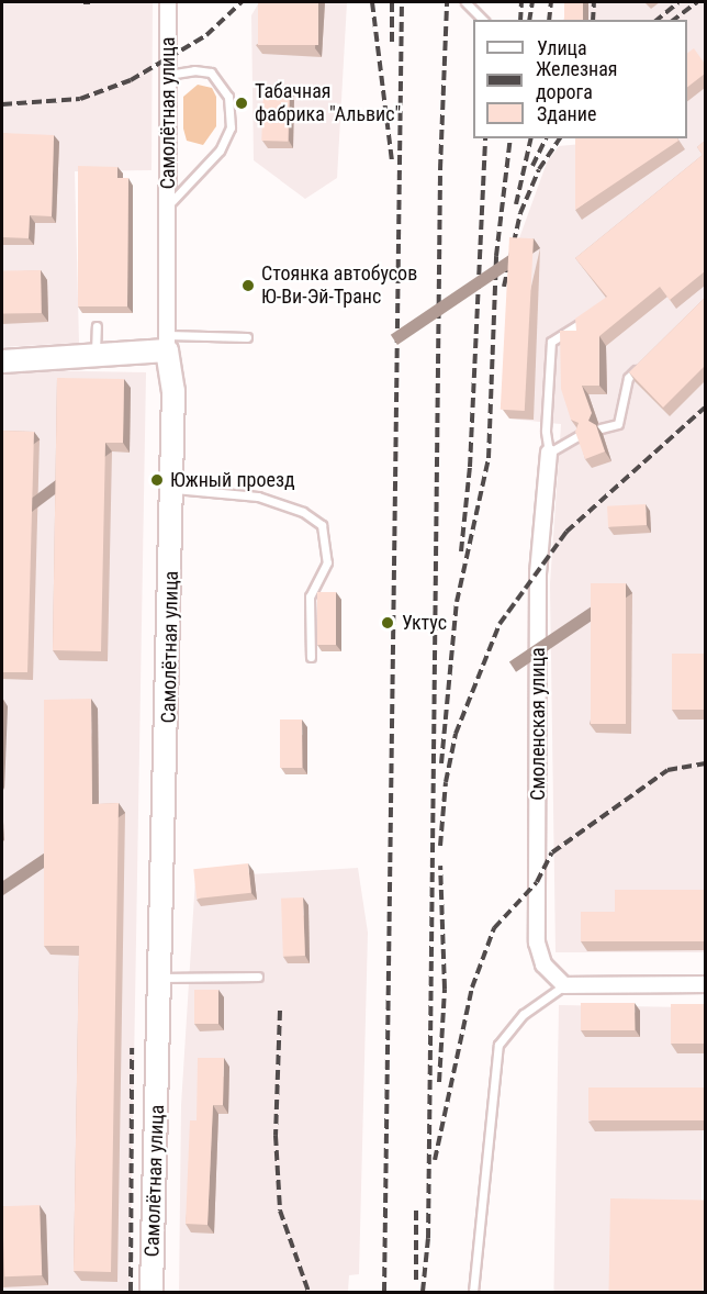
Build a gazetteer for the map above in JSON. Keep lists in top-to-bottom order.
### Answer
{
  "streets": {
    "main road": ["Самолётная улица"],
    "street": ["Смоленская улица"]
  },
  "places": [
    "Табачная фабрика \"Альвис\"",
    "Стоянка автобусов Ю-Ви-Эй-Транс",
    "Южный проезд",
    "Уктус"
  ],
  "legend": ["Улица", "Железная дорога", "Здание"]
}
